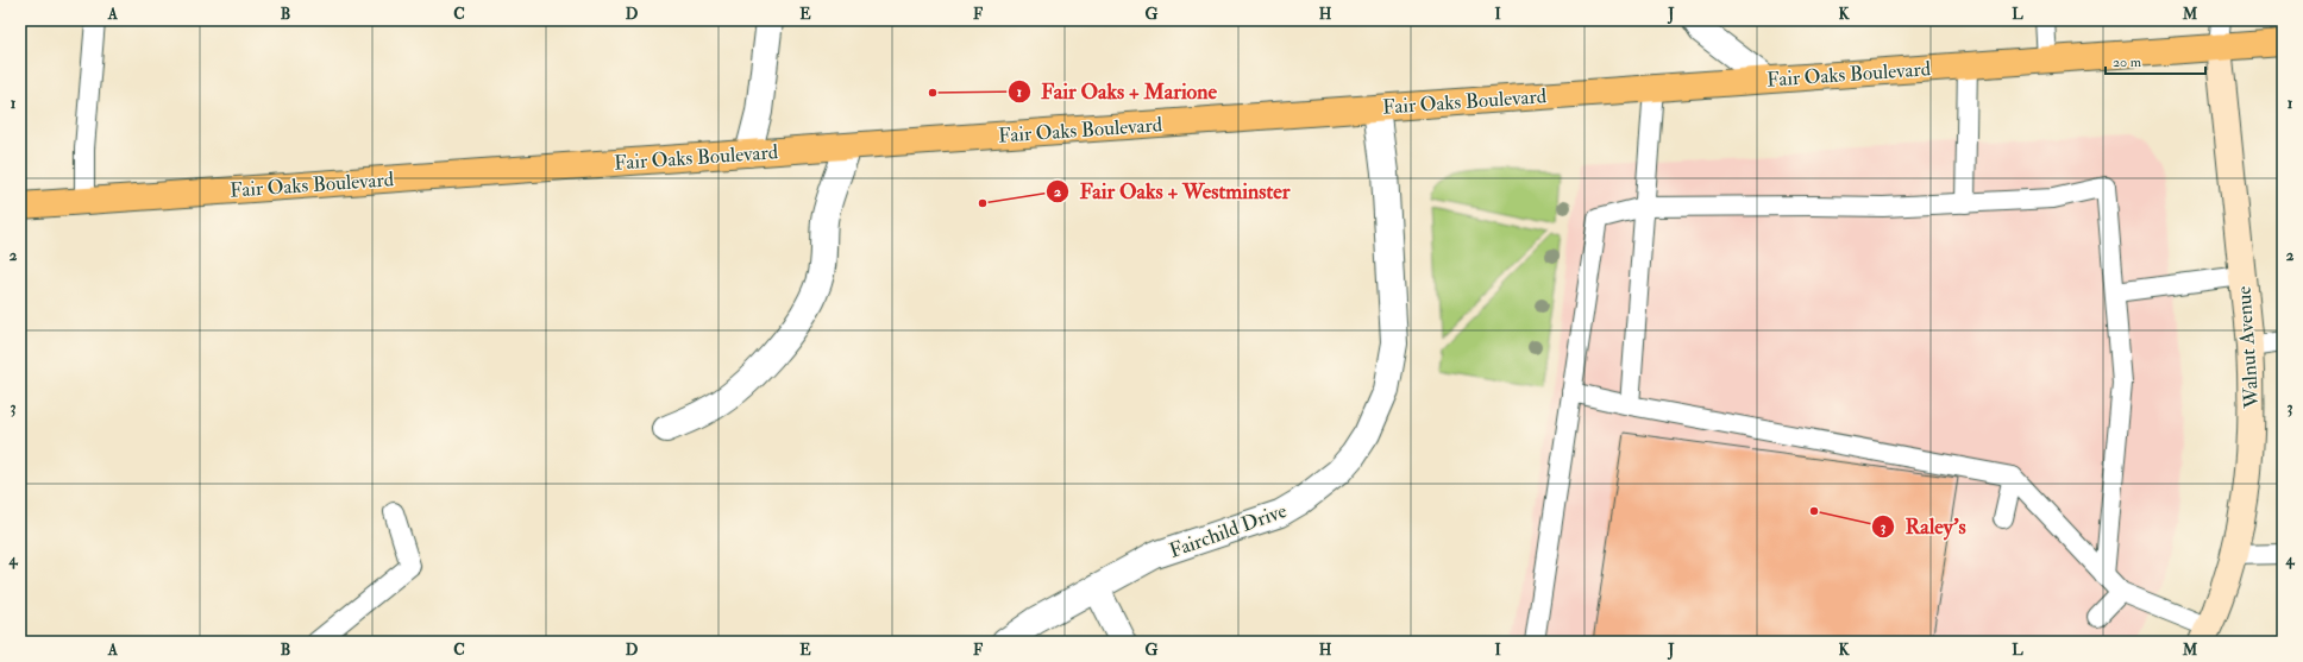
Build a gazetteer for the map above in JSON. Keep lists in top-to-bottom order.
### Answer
{
  "streets": {
    "main road": ["Fair Oaks Boulevard", "Walnut Avenue"],
    "street": ["Fairchild Drive"]
  },
  "crossings": [
    ["Fair Oaks Boulevard", "Walnut Avenue"],
    ["Fair Oaks Boulevard", "Fairchild Drive"]
  ],
  "places": ["Fair Oaks + Marione", "Fair Oaks + Westminster", "Raley's"],
  "scale_bar": "20 m",
  "grid": {
    "columns": [
      "A",
      "B",
      "C",
      "D",
      "E",
      "F",
      "G",
      "H",
      "I",
      "J",
      "K",
      "L",
      "M"
    ],
    "rows": [
      "1",
      "2",
      "3",
      "4"
    ]
  }
}
